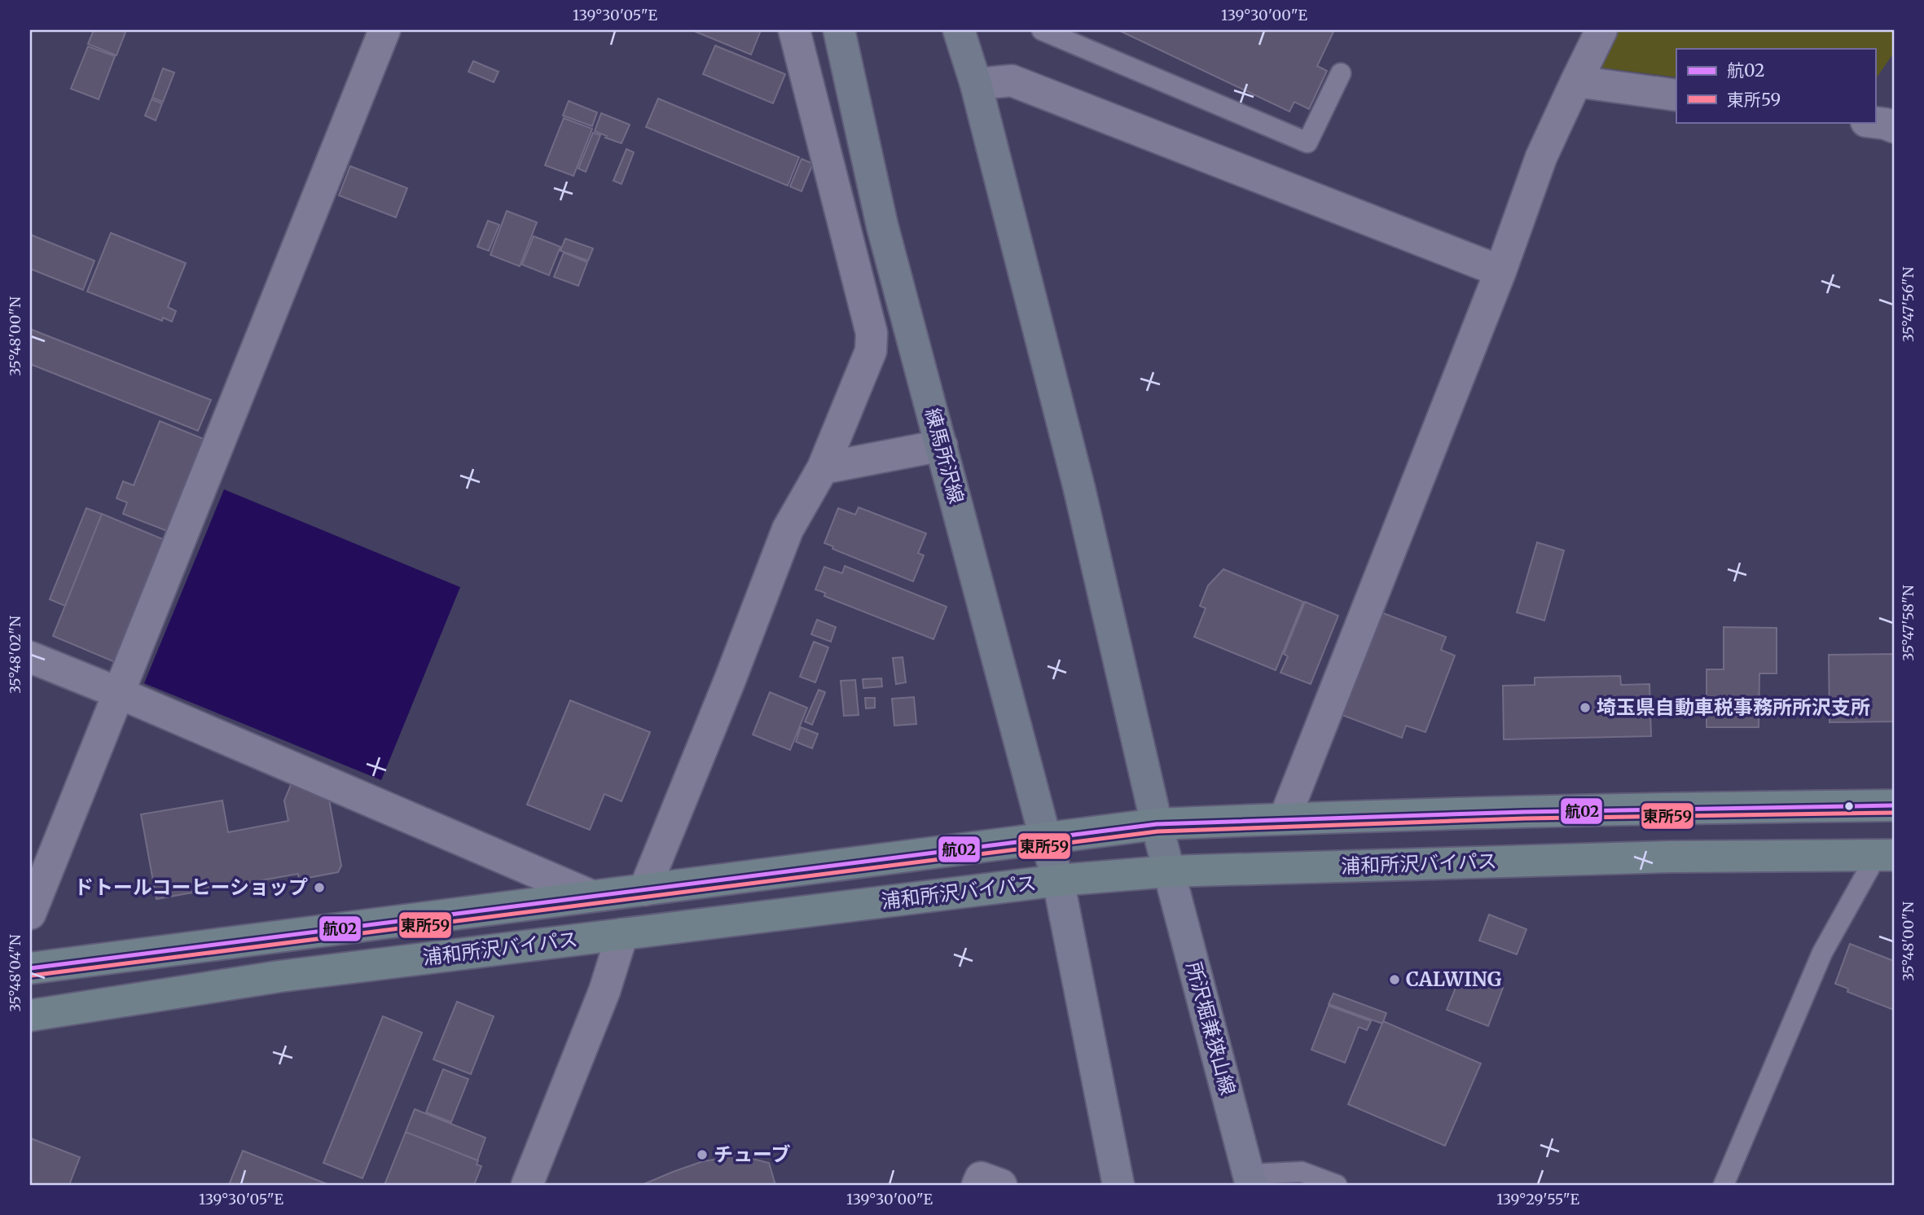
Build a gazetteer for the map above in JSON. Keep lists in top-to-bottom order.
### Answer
{
  "streets": {
    "highway": ["浦和所沢バイパス"],
    "main road": ["練馬所沢線", "所沢堀兼狭山線"]
  },
  "crossings": [
    ["練馬所沢線", "浦和所沢バイパス"],
    ["浦和所沢バイパス", "所沢堀兼狭山線"]
  ],
  "places": [
    "埼玉県自動車税事務所所沢支所",
    "ドトールコーヒーショップ",
    "CALWING",
    "チューブ"
  ],
  "lines": ["transit line 航02", "transit line 東所59"],
  "legend": ["航02", "東所59"],
  "coordinates": [
    "139°30'05\"E",
    "139°30'00\"E",
    "35°47'56\"N",
    "35°48'00\"N",
    "35°47'58\"N",
    "35°48'02\"N",
    "35°48'04\"N",
    "139°29'55\"E"
  ]
}
